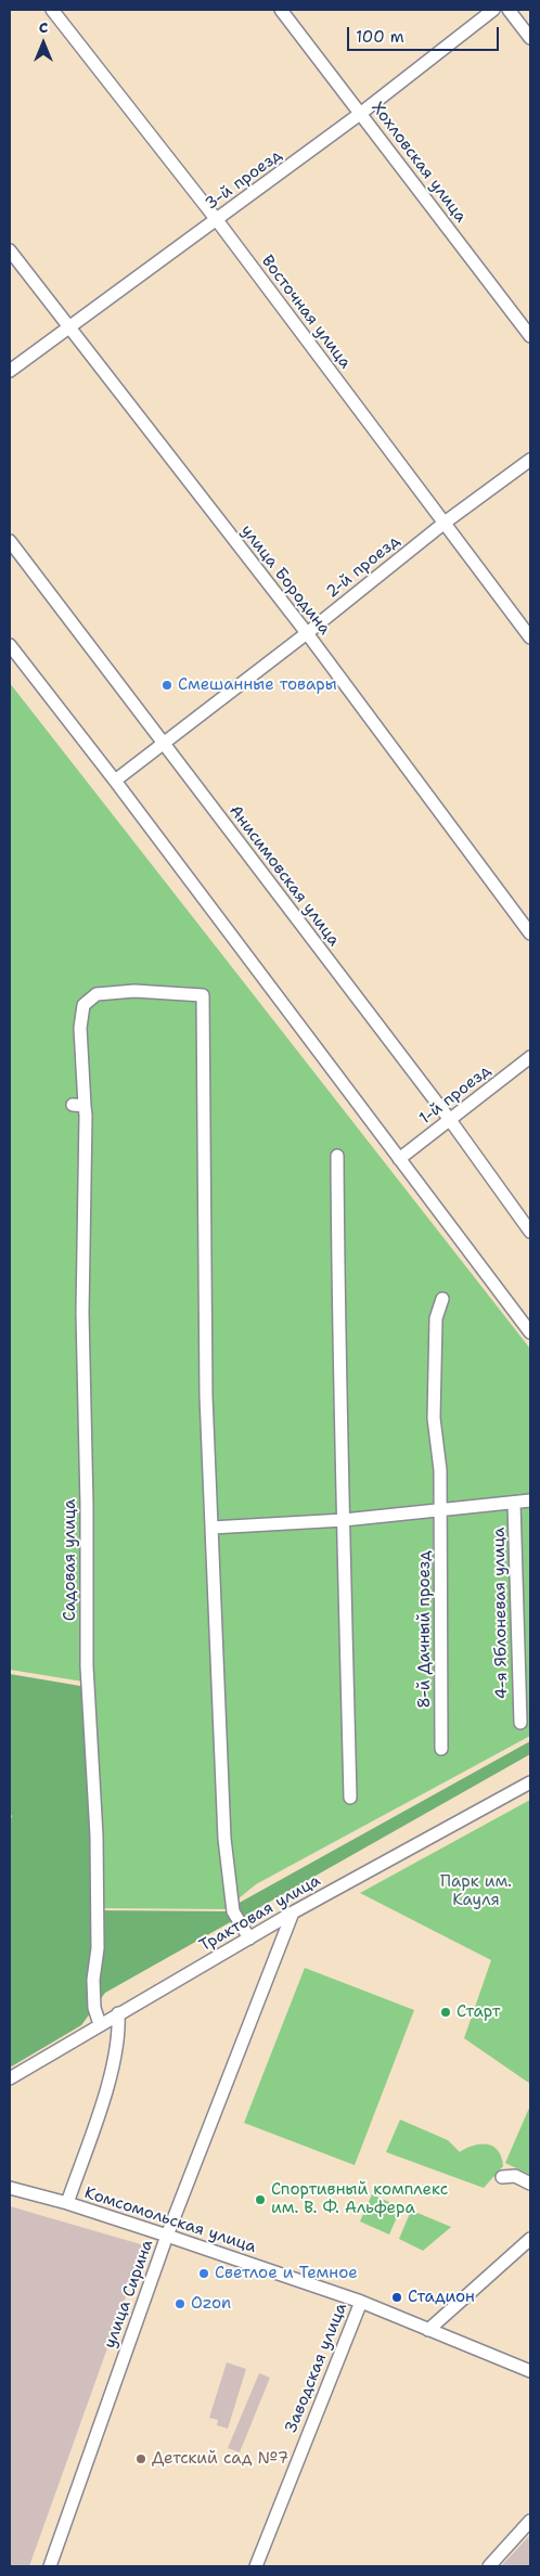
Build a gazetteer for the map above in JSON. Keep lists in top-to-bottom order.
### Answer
{
  "streets": {
    "street": [
      "Хохловская улица",
      "3-й проезд",
      "Восточная улица",
      "2-й проезд",
      "улица Бородина",
      "Анисимовская улица",
      "1-й проезд",
      "Садовая улица",
      "4-я Яблоневая улица",
      "8-й Дачный проезд",
      "Трактовая улица",
      "Комсомольская улица",
      "улица Сирина",
      "Заводская улица"
    ]
  },
  "crossings": [
    ["Хохловская улица", "3-й проезд"],
    ["3-й проезд", "Восточная улица"],
    ["3-й проезд", "улица Бородина"],
    ["Восточная улица", "2-й проезд"],
    ["2-й проезд", "улица Бородина"],
    ["2-й проезд", "Анисимовская улица"],
    ["Анисимовская улица", "1-й проезд"],
    ["Садовая улица", "Трактовая улица"],
    ["Трактовая улица", "улица Сирина"],
    ["Комсомольская улица", "улица Сирина"],
    ["Комсомольская улица", "Заводская улица"]
  ],
  "parks": ["Парк им. Кауля"],
  "places": [
    "Смешанные товары",
    "Старт",
    "Спортивный комплекс им. В. Ф. Альфера",
    "Светлое и Темное",
    "Стадион",
    "Ozon",
    "Детский сад №7"
  ],
  "scale_bar": "100 m",
  "north": "top"
}
